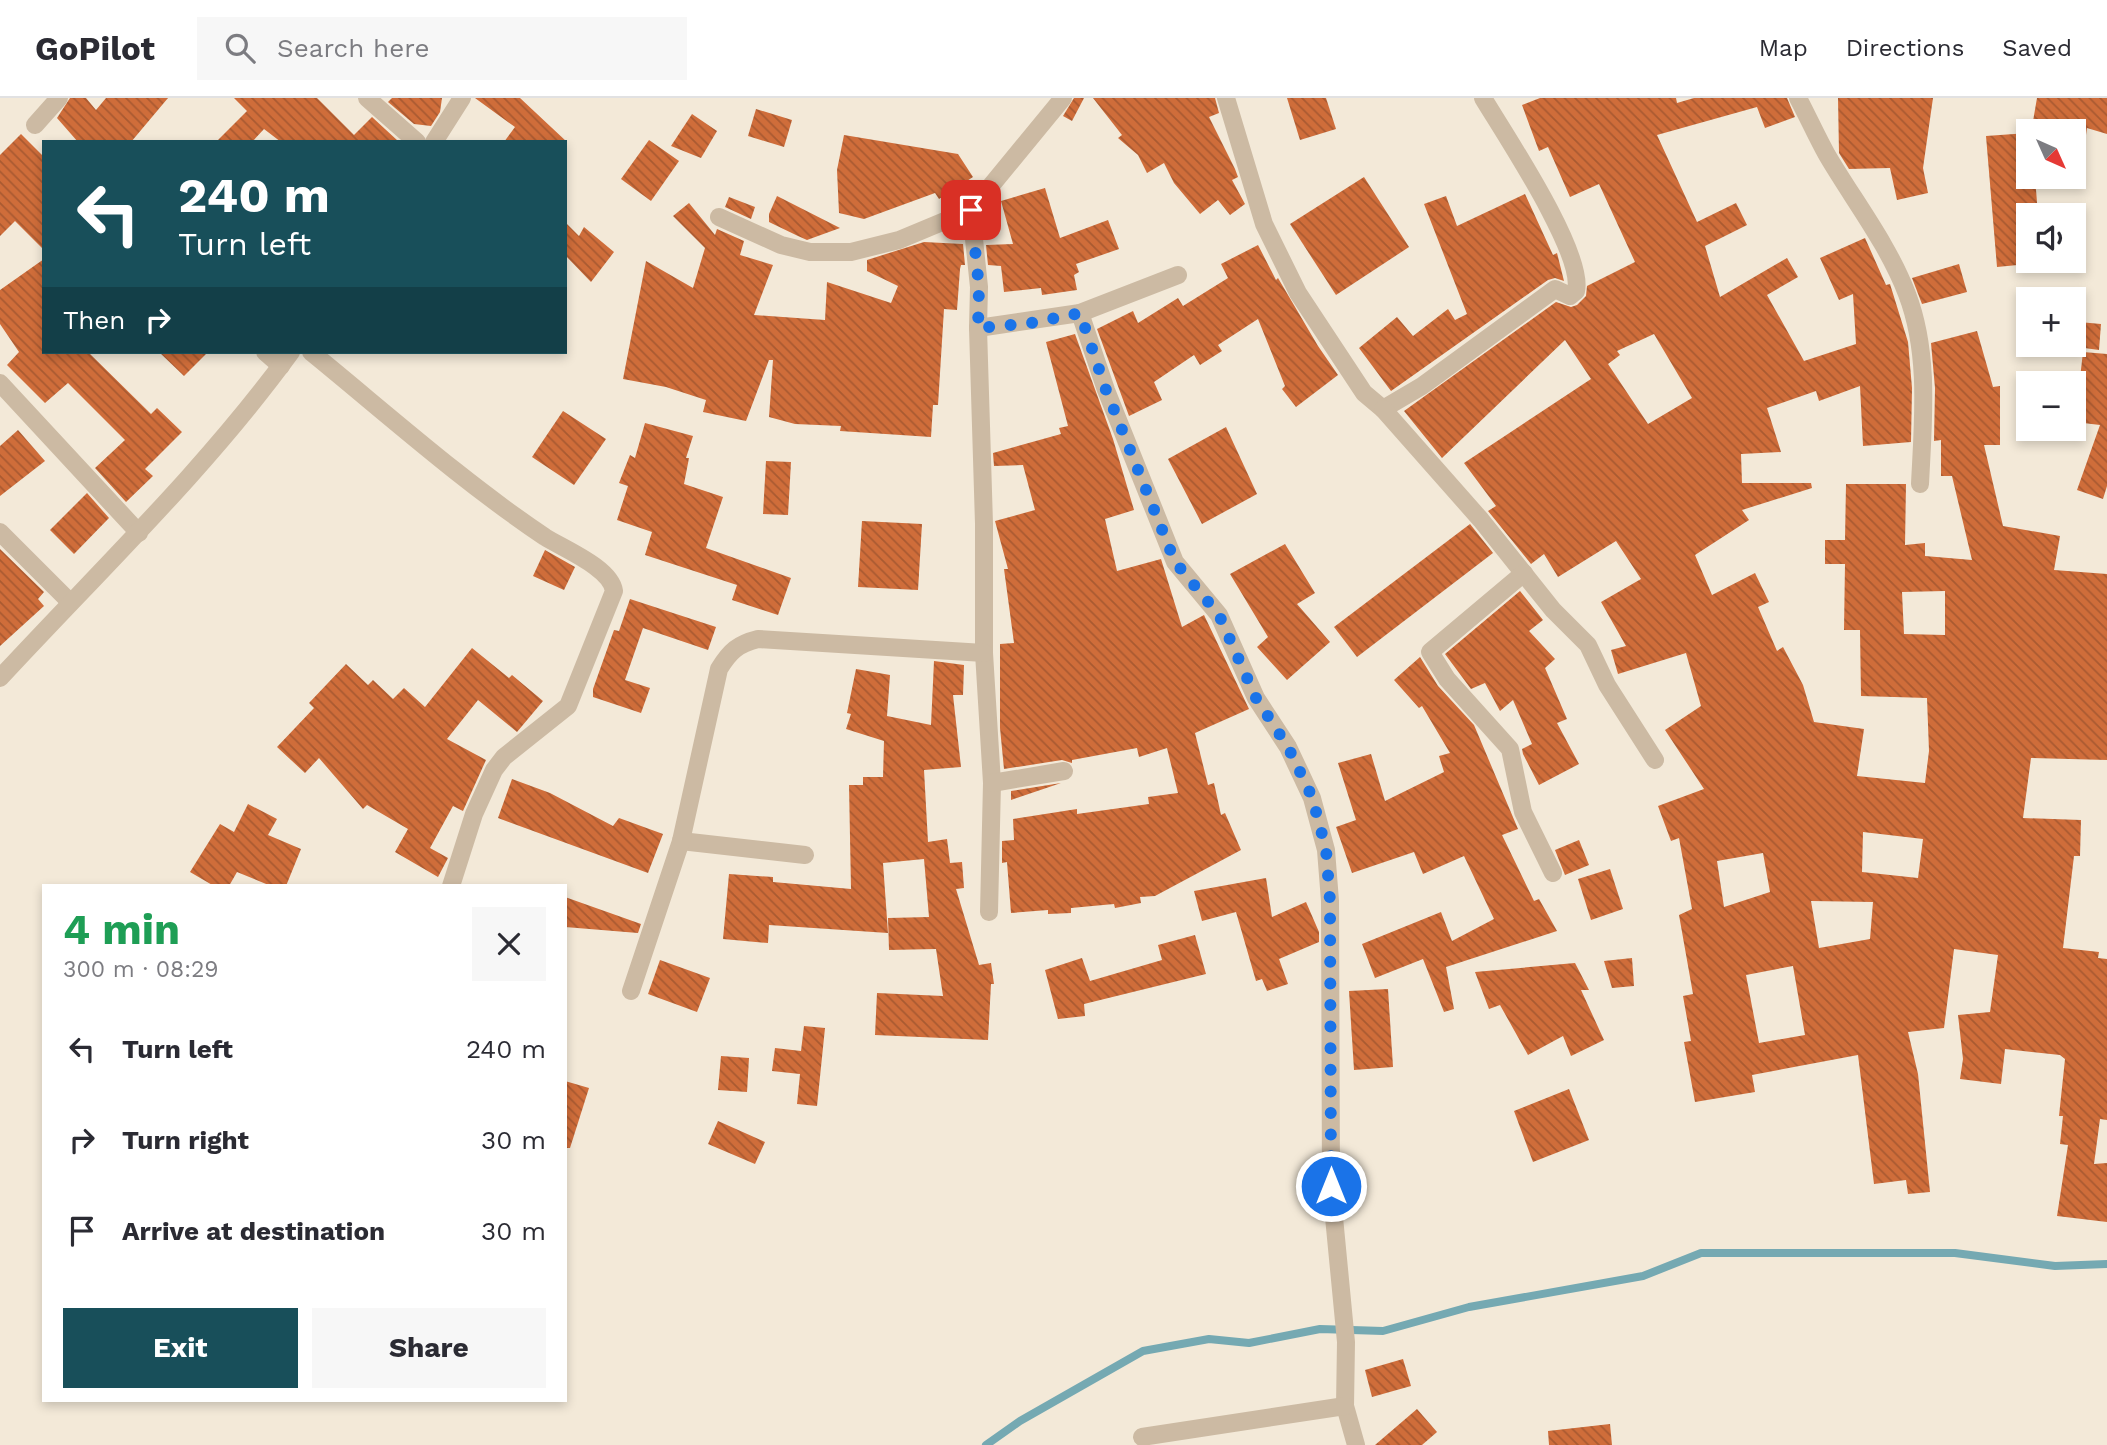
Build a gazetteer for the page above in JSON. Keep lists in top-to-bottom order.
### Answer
{
  "north": "bottom right",
  "page": {
    "header": "GoPilot",
    "search": "Search here",
    "nav": ["Map", "Directions", "Saved"],
    "map_buttons": ["+", "−"],
    "turn": ["240 m", "Turn left"],
    "then": "Then",
    "heading": ["4 min", "300 m · 08:29"],
    "list": [
      {
        "name": "Turn left",
        "value": "240 m"
      },
      {
        "name": "Turn right",
        "value": "30 m"
      },
      {
        "name": "Arrive at destination",
        "value": "30 m"
      }
    ],
    "buttons": ["Exit", "Share"]
  }
}
